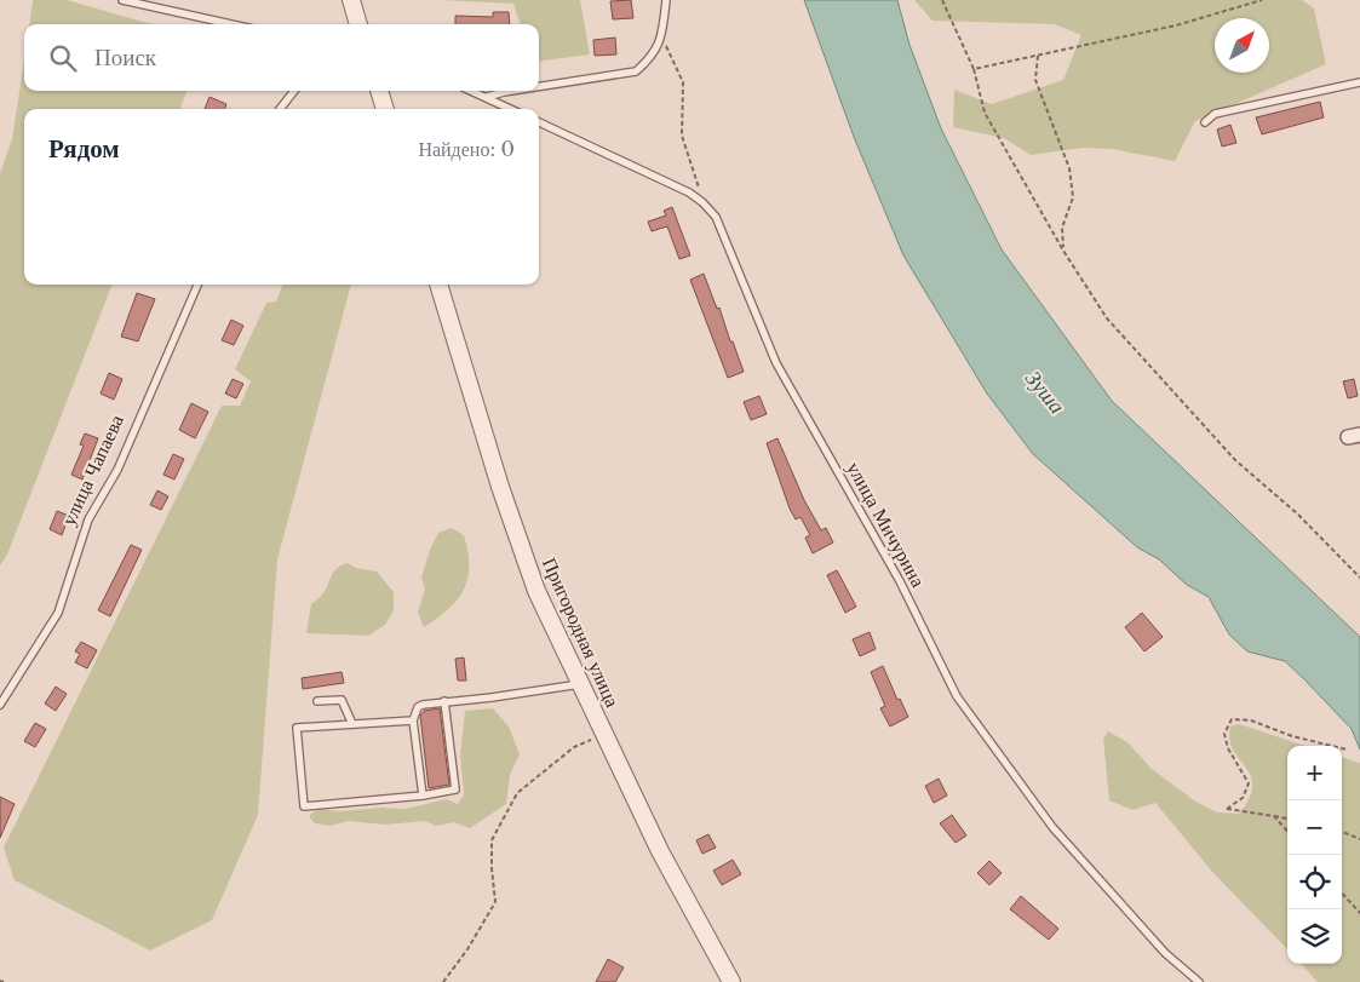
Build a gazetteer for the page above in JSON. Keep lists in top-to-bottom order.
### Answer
{
  "streets": {
    "street": ["Пригородная улица"],
    "lane": ["улица Чапаева", "улица Мичурина"]
  },
  "water": ["Зуша"],
  "north": "top right",
  "page": {
    "search": "Поиск",
    "heading": ["Рядом", "Найдено: 0"],
    "map_buttons": ["+", "−"]
  }
}
